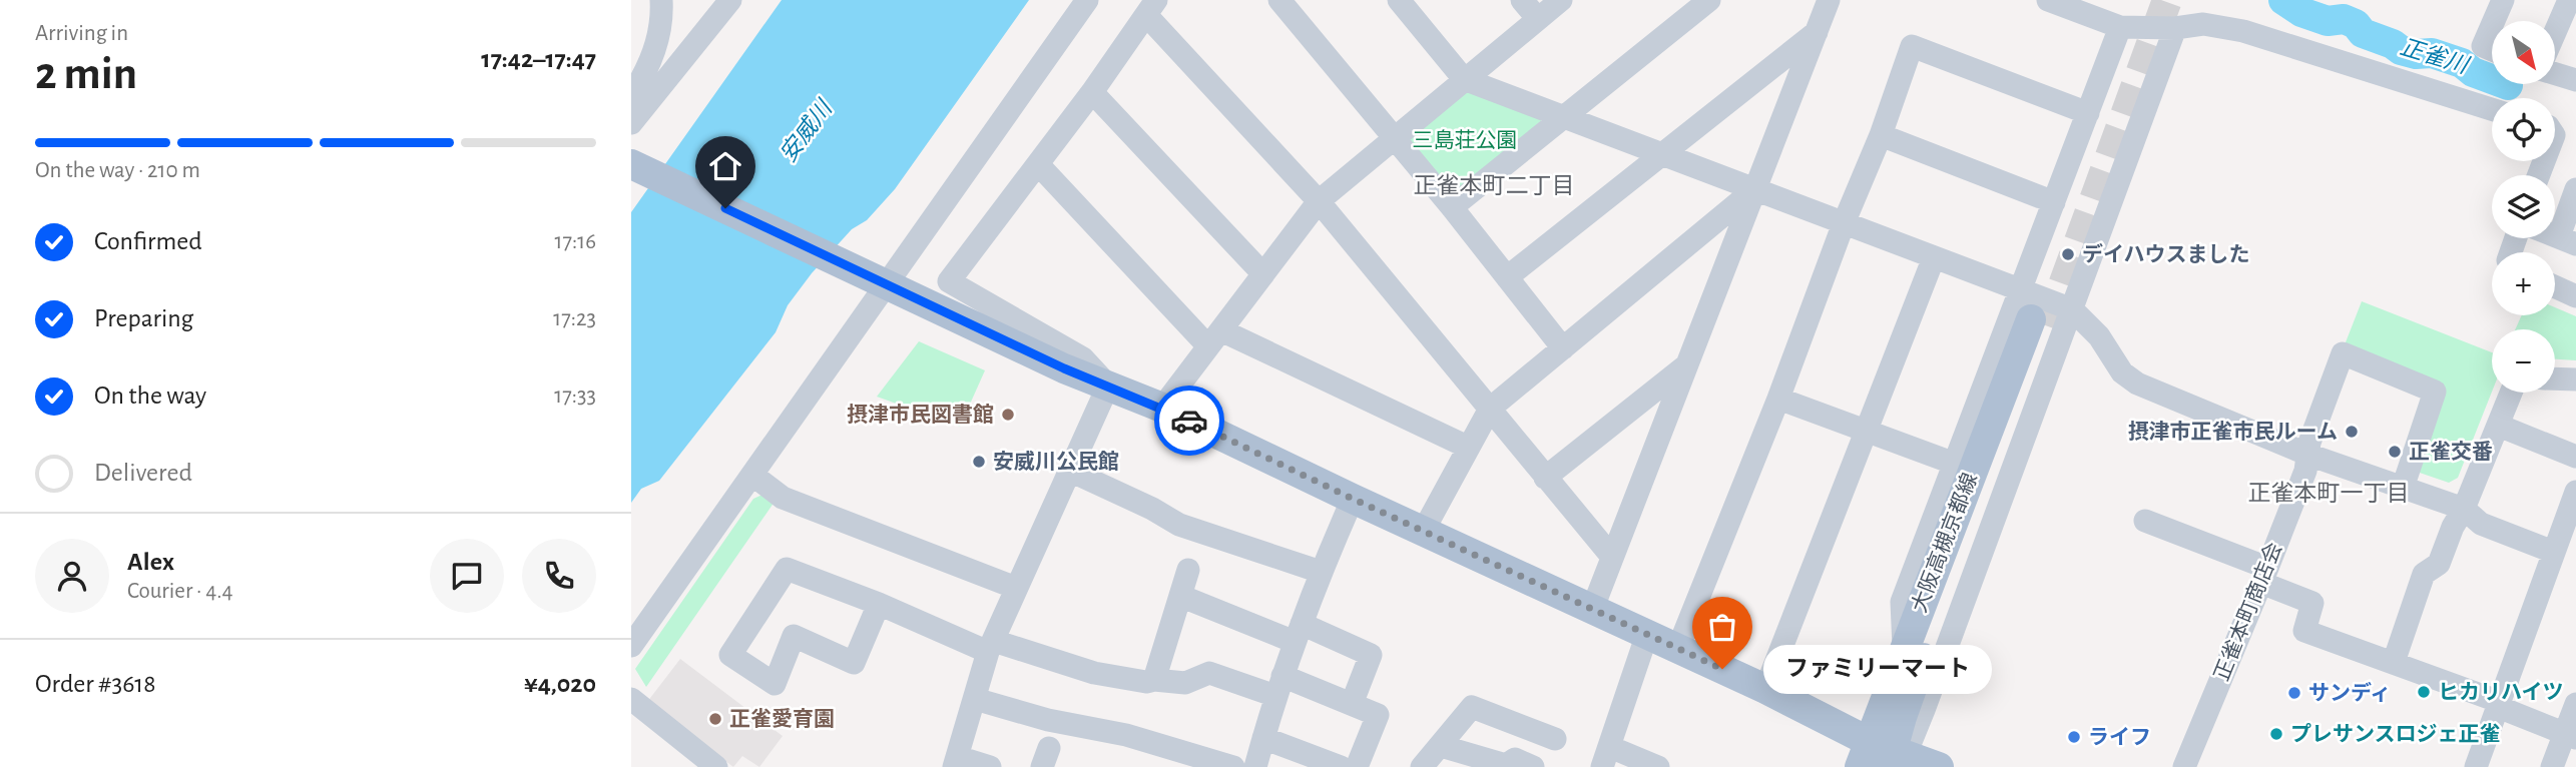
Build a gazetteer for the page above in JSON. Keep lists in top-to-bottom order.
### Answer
{
  "streets": {
    "main road": ["大阪高槻京都線"],
    "street": ["正雀本町商店会"]
  },
  "districts": ["正雀本町二丁目", "正雀本町一丁目"],
  "water": ["正雀川", "安威川"],
  "parks": ["三島荘公園"],
  "places": [
    "デイハウスました",
    "摂津市民図書館",
    "摂津市正雀市民ルーム",
    "正雀交番",
    "安威川公民館",
    "ファミリーマート",
    "ヒカリハイツ",
    "サンディ",
    "正雀愛育園",
    "プレサンスロジェ正雀",
    "ライフ"
  ],
  "north": "bottom right",
  "page": {
    "heading": ["2 min", "Arriving in", "17:42–17:47"],
    "panel": [
      "Alex",
      "Courier · 4.4",
      "Order #3618",
      "¥4,020"
    ],
    "map_buttons": ["+", "−"],
    "bar": "On the way · 210 m",
    "list": [
      ["Confirmed", "17:16"],
      ["Preparing", "17:23"],
      ["On the way", "17:33"],
      "Delivered"
    ],
    "bubble": "ファミリーマート"
  }
}
